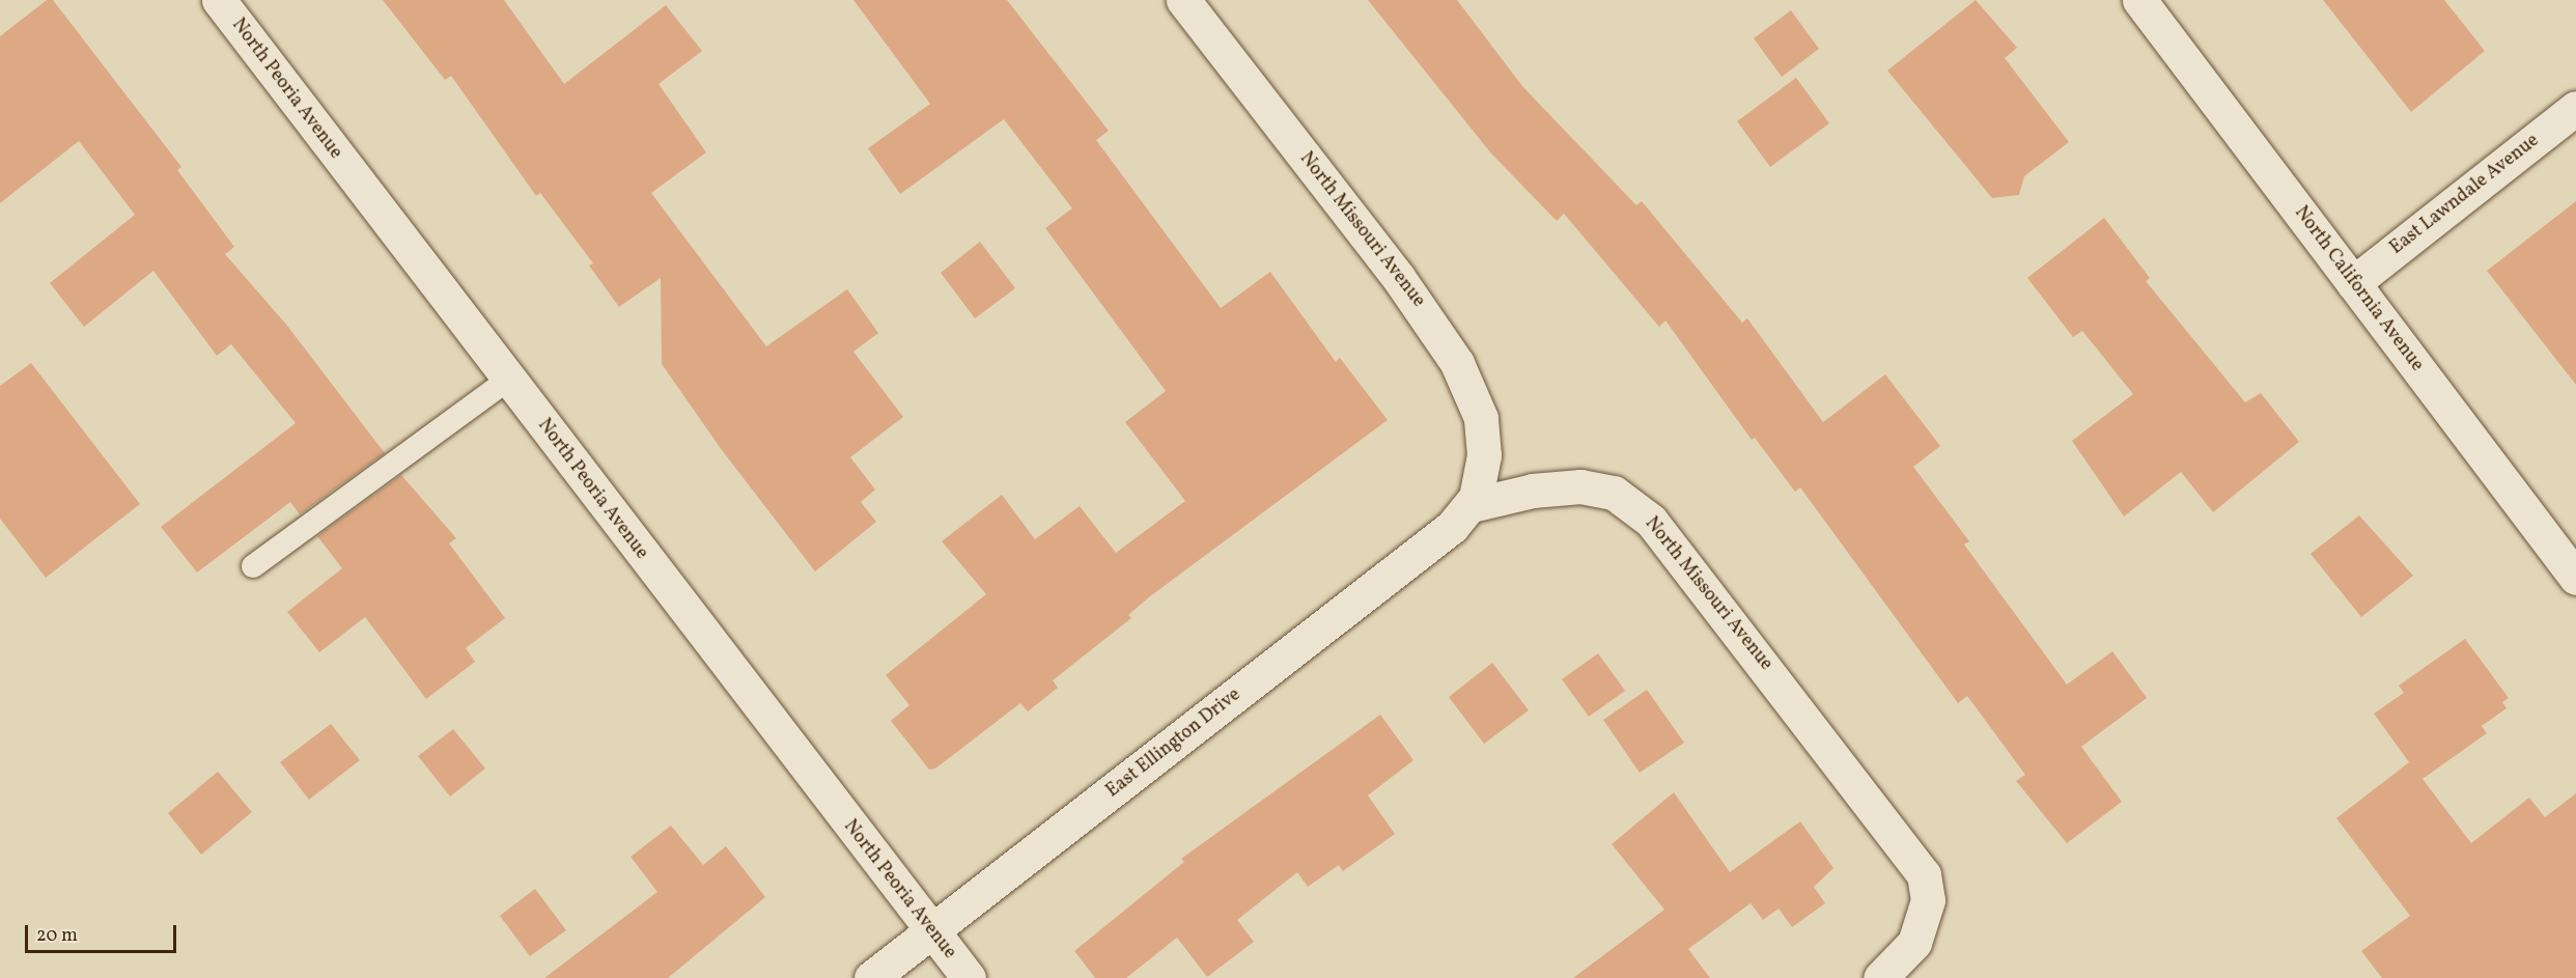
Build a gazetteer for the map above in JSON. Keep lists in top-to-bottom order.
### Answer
{
  "streets": {
    "street": [
      "North Peoria Avenue",
      "East Lawndale Avenue",
      "North Missouri Avenue",
      "North California Avenue",
      "East Ellington Drive"
    ]
  },
  "crossings": [
    ["North Peoria Avenue", "East Ellington Drive"],
    ["East Lawndale Avenue", "North California Avenue"],
    ["North Missouri Avenue", "East Ellington Drive"]
  ],
  "scale_bar": "20 m"
}
